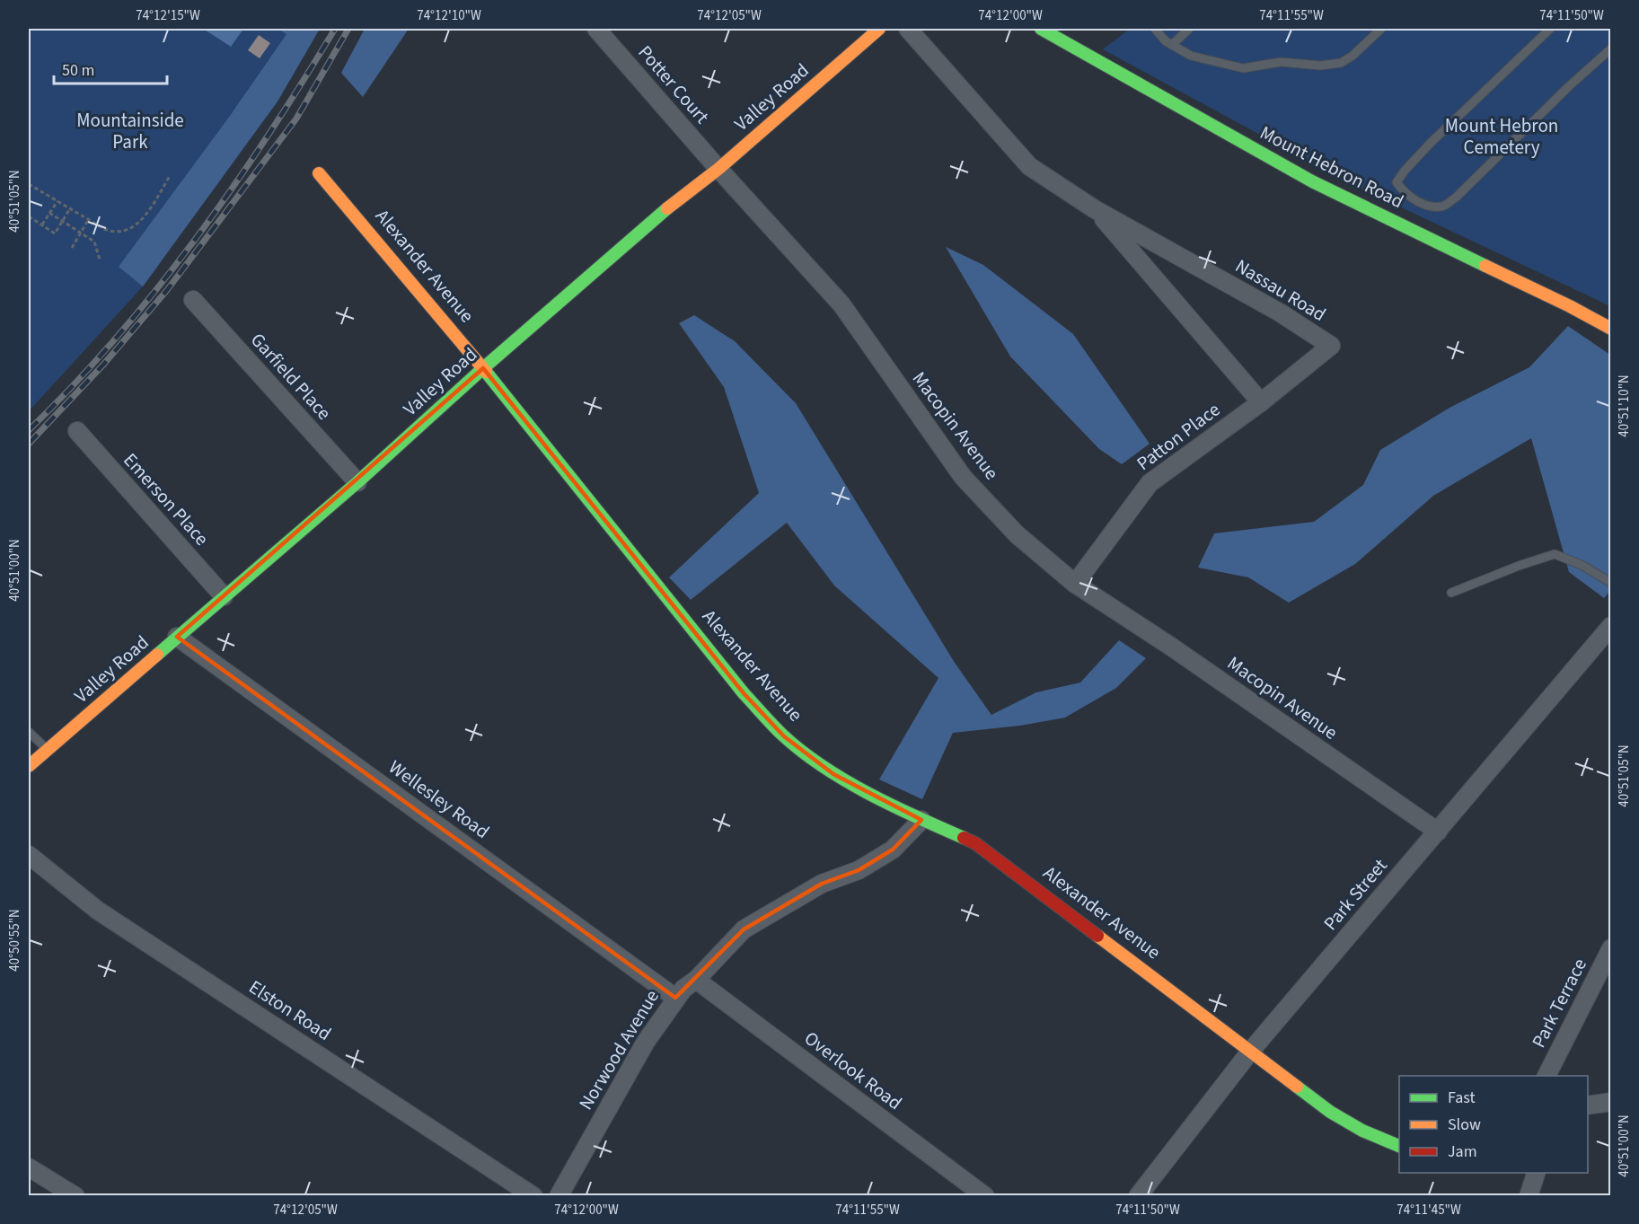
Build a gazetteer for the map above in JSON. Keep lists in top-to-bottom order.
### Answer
{
  "streets": {
    "main road": ["Valley Road", "Mount Hebron Road", "Alexander Avenue"],
    "street": [
      "Potter Court",
      "Nassau Road",
      "Garfield Place",
      "Macopin Avenue",
      "Patton Place",
      "Emerson Place",
      "Wellesley Road",
      "Park Street",
      "Park Terrace",
      "Elston Road",
      "Norwood Avenue",
      "Overlook Road"
    ]
  },
  "crossings": [
    ["Potter Court", "Valley Road"],
    ["Potter Court", "Macopin Avenue"],
    ["Valley Road", "Alexander Avenue"],
    ["Valley Road", "Garfield Place"],
    ["Valley Road", "Macopin Avenue"],
    ["Valley Road", "Emerson Place"],
    ["Valley Road", "Wellesley Road"],
    ["Alexander Avenue", "Park Street"],
    ["Alexander Avenue", "Norwood Avenue"],
    ["Nassau Road", "Patton Place"],
    ["Macopin Avenue", "Patton Place"],
    ["Macopin Avenue", "Park Street"],
    ["Wellesley Road", "Norwood Avenue"],
    ["Norwood Avenue", "Overlook Road"]
  ],
  "parks": ["Mountainside Park", "Mount Hebron Cemetery"],
  "legend": ["Fast", "Slow", "Jam"],
  "scale_bar": "50 m",
  "coordinates": [
    "74°12'15\"W",
    "74°12'10\"W",
    "74°12'05\"W",
    "74°12'00\"W",
    "74°11'55\"W",
    "74°11'50\"W",
    "40°51'05\"N",
    "40°51'10\"N",
    "40°51'00\"N",
    "40°50'55\"N",
    "74°11'45\"W"
  ]
}
